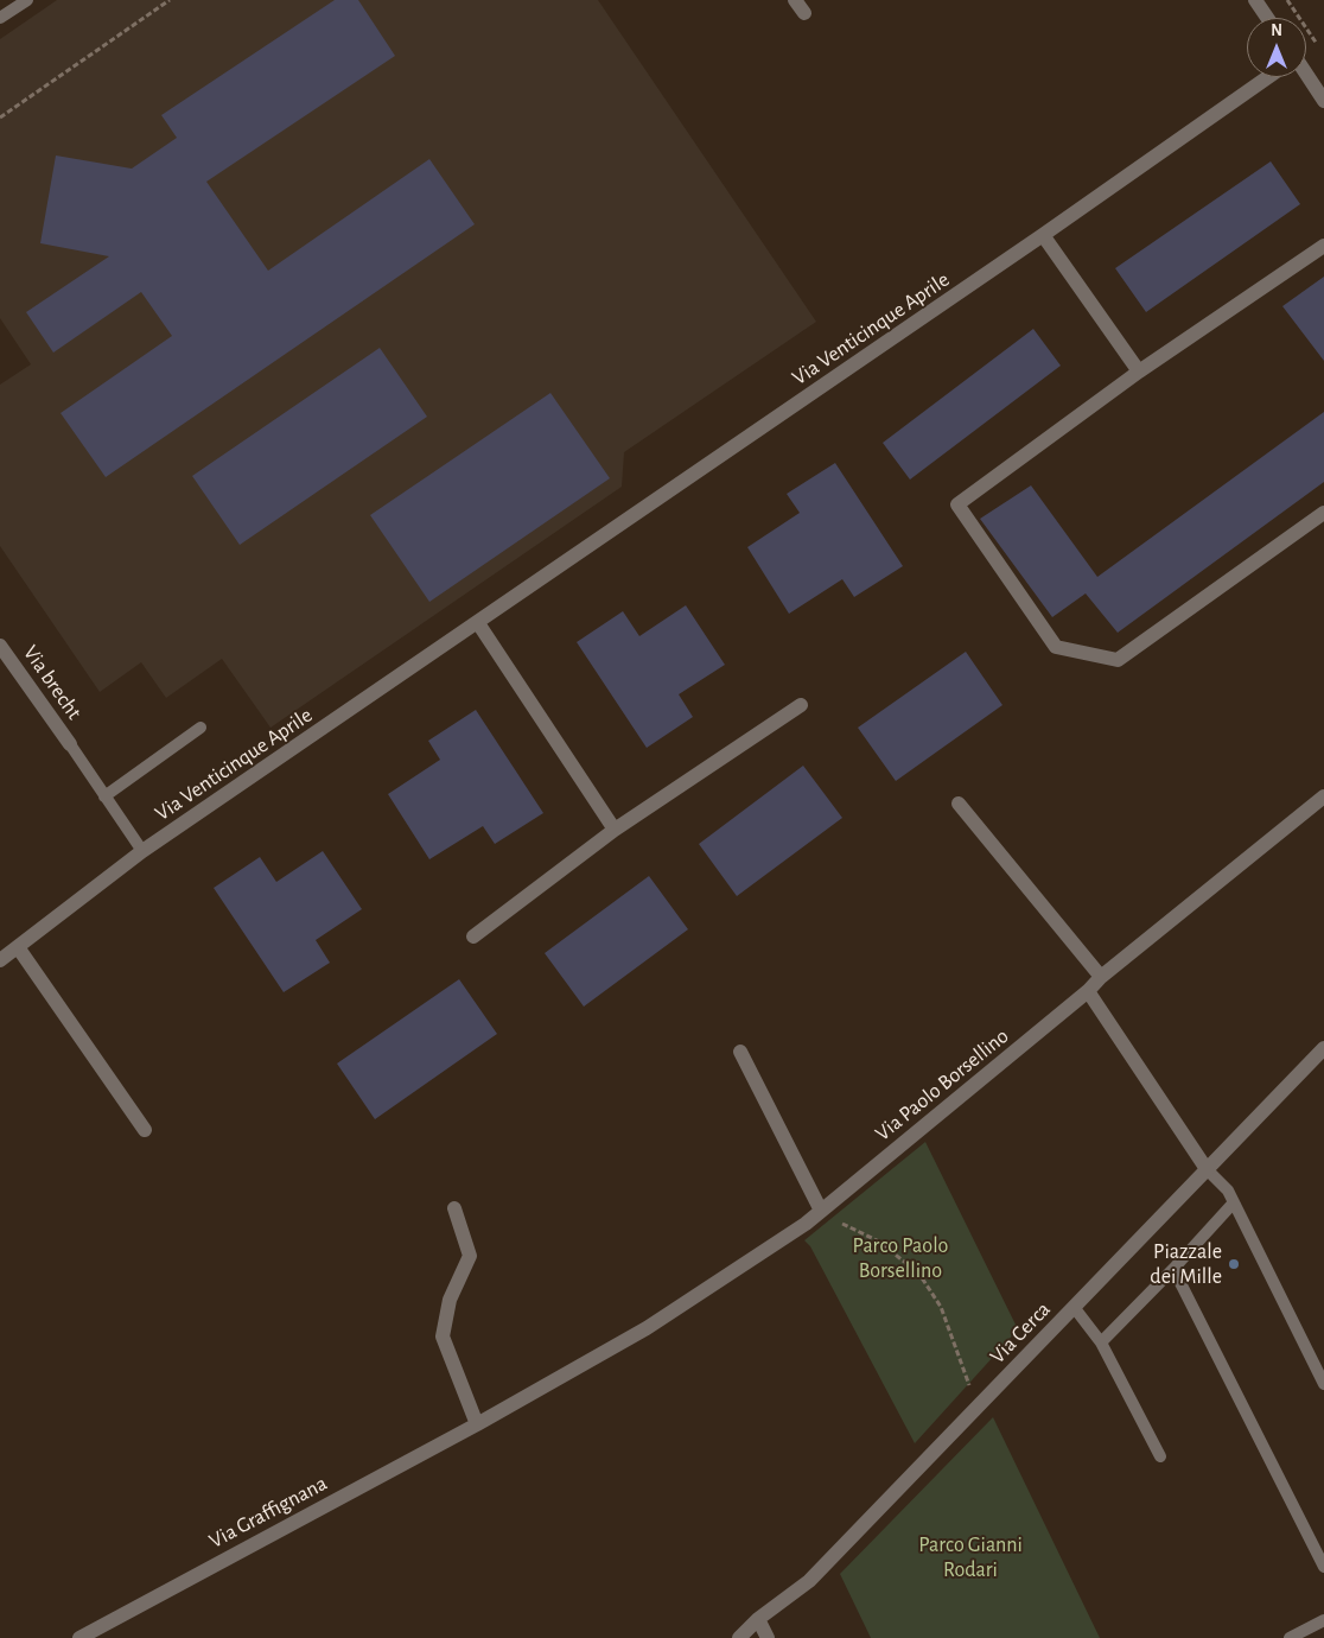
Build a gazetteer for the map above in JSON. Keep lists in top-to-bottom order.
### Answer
{
  "streets": {
    "street": [
      "Via Venticinque Aprile",
      "Via brecht",
      "Via Paolo Borsellino",
      "Via Cerca",
      "Via Graffignana"
    ]
  },
  "crossings": [
    ["Via Paolo Borsellino", "Via Graffignana"]
  ],
  "parks": ["Parco Paolo Borsellino", "Parco Gianni Rodari"],
  "places": ["Piazzale dei Mille"],
  "north": "top"
}
